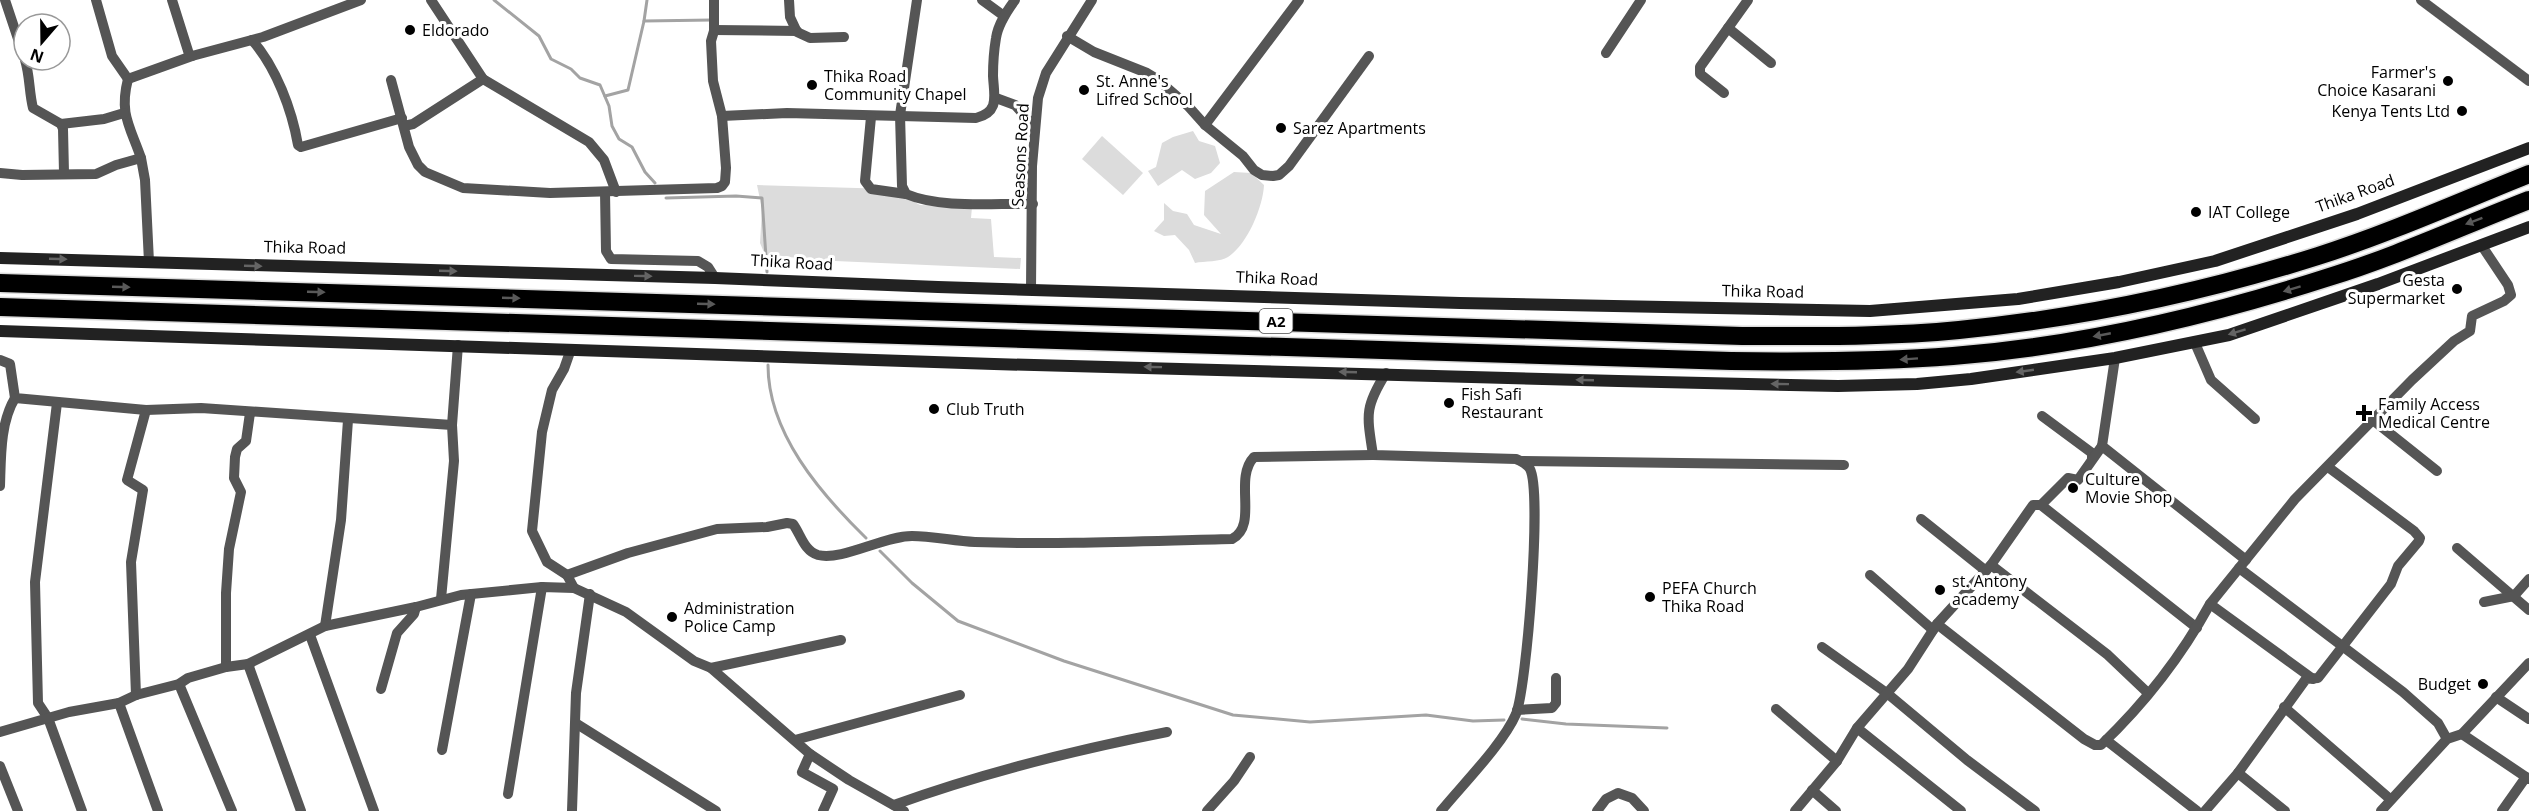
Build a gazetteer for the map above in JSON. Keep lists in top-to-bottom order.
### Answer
{
  "streets": {
    "highway": ["A2"],
    "main road": ["Thika Road"],
    "street": ["Seasons Road"]
  },
  "crossings": [
    ["Seasons Road", "Thika Road"]
  ],
  "places": {
    "other": [
      "Eldorado",
      "Farmer's Choice Kasarani",
      "Thika Road Community Chapel",
      "St. Anne's Lifred School",
      "Kenya Tents Ltd",
      "Sarez Apartments",
      "IAT College",
      "Gesta Supermarket",
      "Fish Safi Restaurant",
      "Club Truth",
      "Culture Movie Shop",
      "st. Antony academy",
      "PEFA Church Thika Road",
      "Administration Police Camp",
      "Budget"
    ],
    "health": ["Family Access Medical Centre"]
  },
  "north": "bottom"
}
